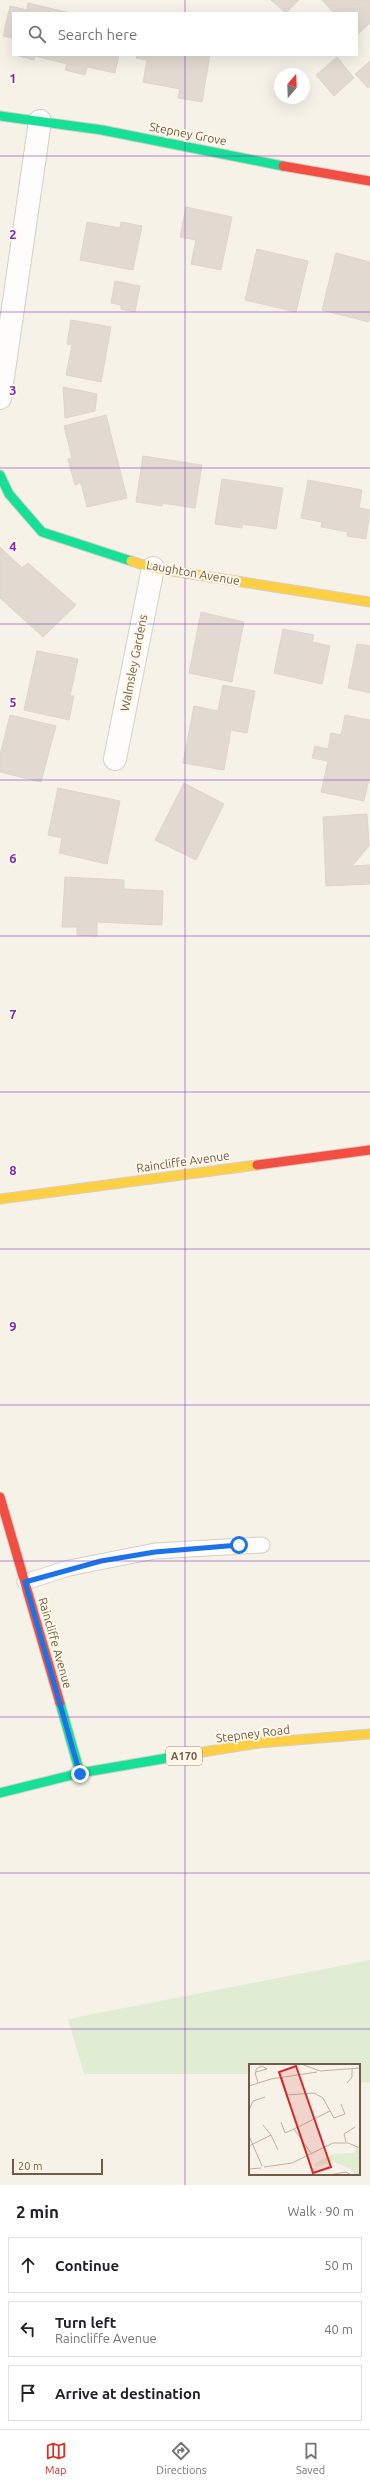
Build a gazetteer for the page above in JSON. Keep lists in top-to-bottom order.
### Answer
{
  "streets": {
    "main road": [
      "Stepney Grove",
      "Laughton Avenue",
      "Raincliffe Avenue",
      "Stepney Road",
      "A170"
    ],
    "street": ["Walmsley Gardens"]
  },
  "crossings": [
    ["Laughton Avenue", "Walmsley Gardens"],
    ["Raincliffe Avenue", "Stepney Road"]
  ],
  "scale_bar": "20 m",
  "north": "top",
  "page": {
    "search": "Search here",
    "scale": "20 m",
    "heading": ["2 min", "Walk · 90 m"],
    "list": [
      ["Continue", "50 m"],
      ["Turn left", "Raincliffe Avenue", "40 m"],
      "Arrive at destination"
    ],
    "nav": ["Map", "Directions", "Saved"]
  },
  "grid": {
    "rows": [
      "1",
      "2",
      "3",
      "4",
      "5",
      "6",
      "7",
      "8",
      "9"
    ]
  }
}
